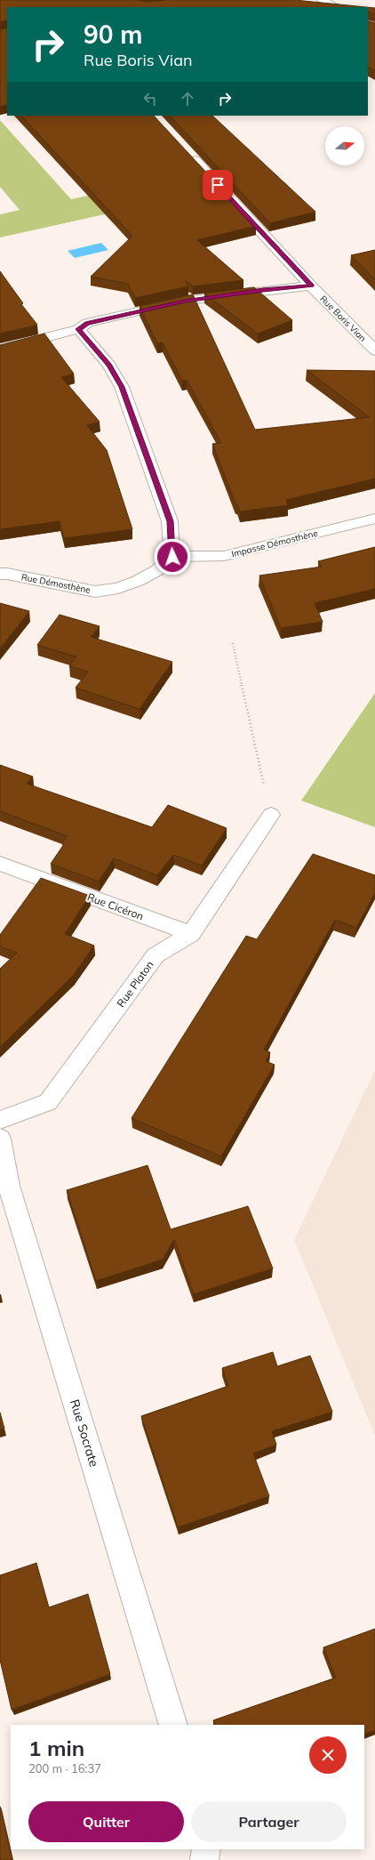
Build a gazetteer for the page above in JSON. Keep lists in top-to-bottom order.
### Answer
{
  "streets": {
    "street": [
      "Rue Boris Vian",
      "Impasse Démosthène",
      "Rue Démosthène",
      "Rue Cicéron",
      "Rue Platon",
      "Rue Socrate"
    ]
  },
  "crossings": [
    ["Impasse Démosthène", "Rue Démosthène"],
    ["Rue Cicéron", "Rue Platon"]
  ],
  "north": "right",
  "page": {
    "turn": ["90 m", "Rue Boris Vian"],
    "heading": ["1 min", "200 m · 16:37"],
    "buttons": ["Quitter", "Partager"]
  }
}
